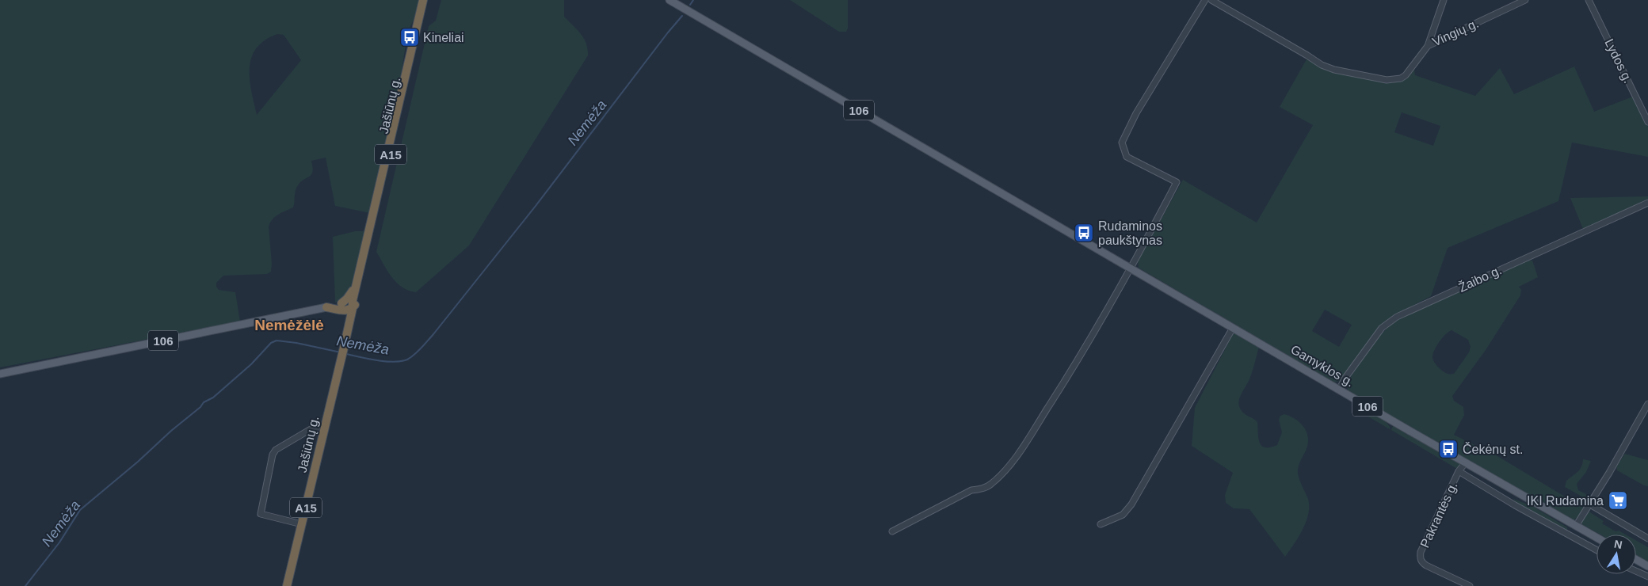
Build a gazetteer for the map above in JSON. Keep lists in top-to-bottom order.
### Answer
{
  "streets": {
    "highway": ["Jašiūnų g.", "106", "A15"],
    "main road": ["Gamyklos g."],
    "street": [
      "Vingių g.",
      "Lydos g.",
      "Žaibo g.",
      "Pakrantės g."
    ]
  },
  "crossings": [
    ["Jašiūnų g.", "106"],
    ["106", "Gamyklos g."],
    ["Žaibo g.", "Gamyklos g."],
    ["Gamyklos g.", "Pakrantės g."]
  ],
  "districts": ["Nemėžėlė"],
  "water": ["Nemėža"],
  "places": {
    "bus stop": ["Kineliai", "Rudaminos paukštynas", "Čekėnų st."],
    "supermarket": ["IKI Rudamina"]
  },
  "north": "top"
}
